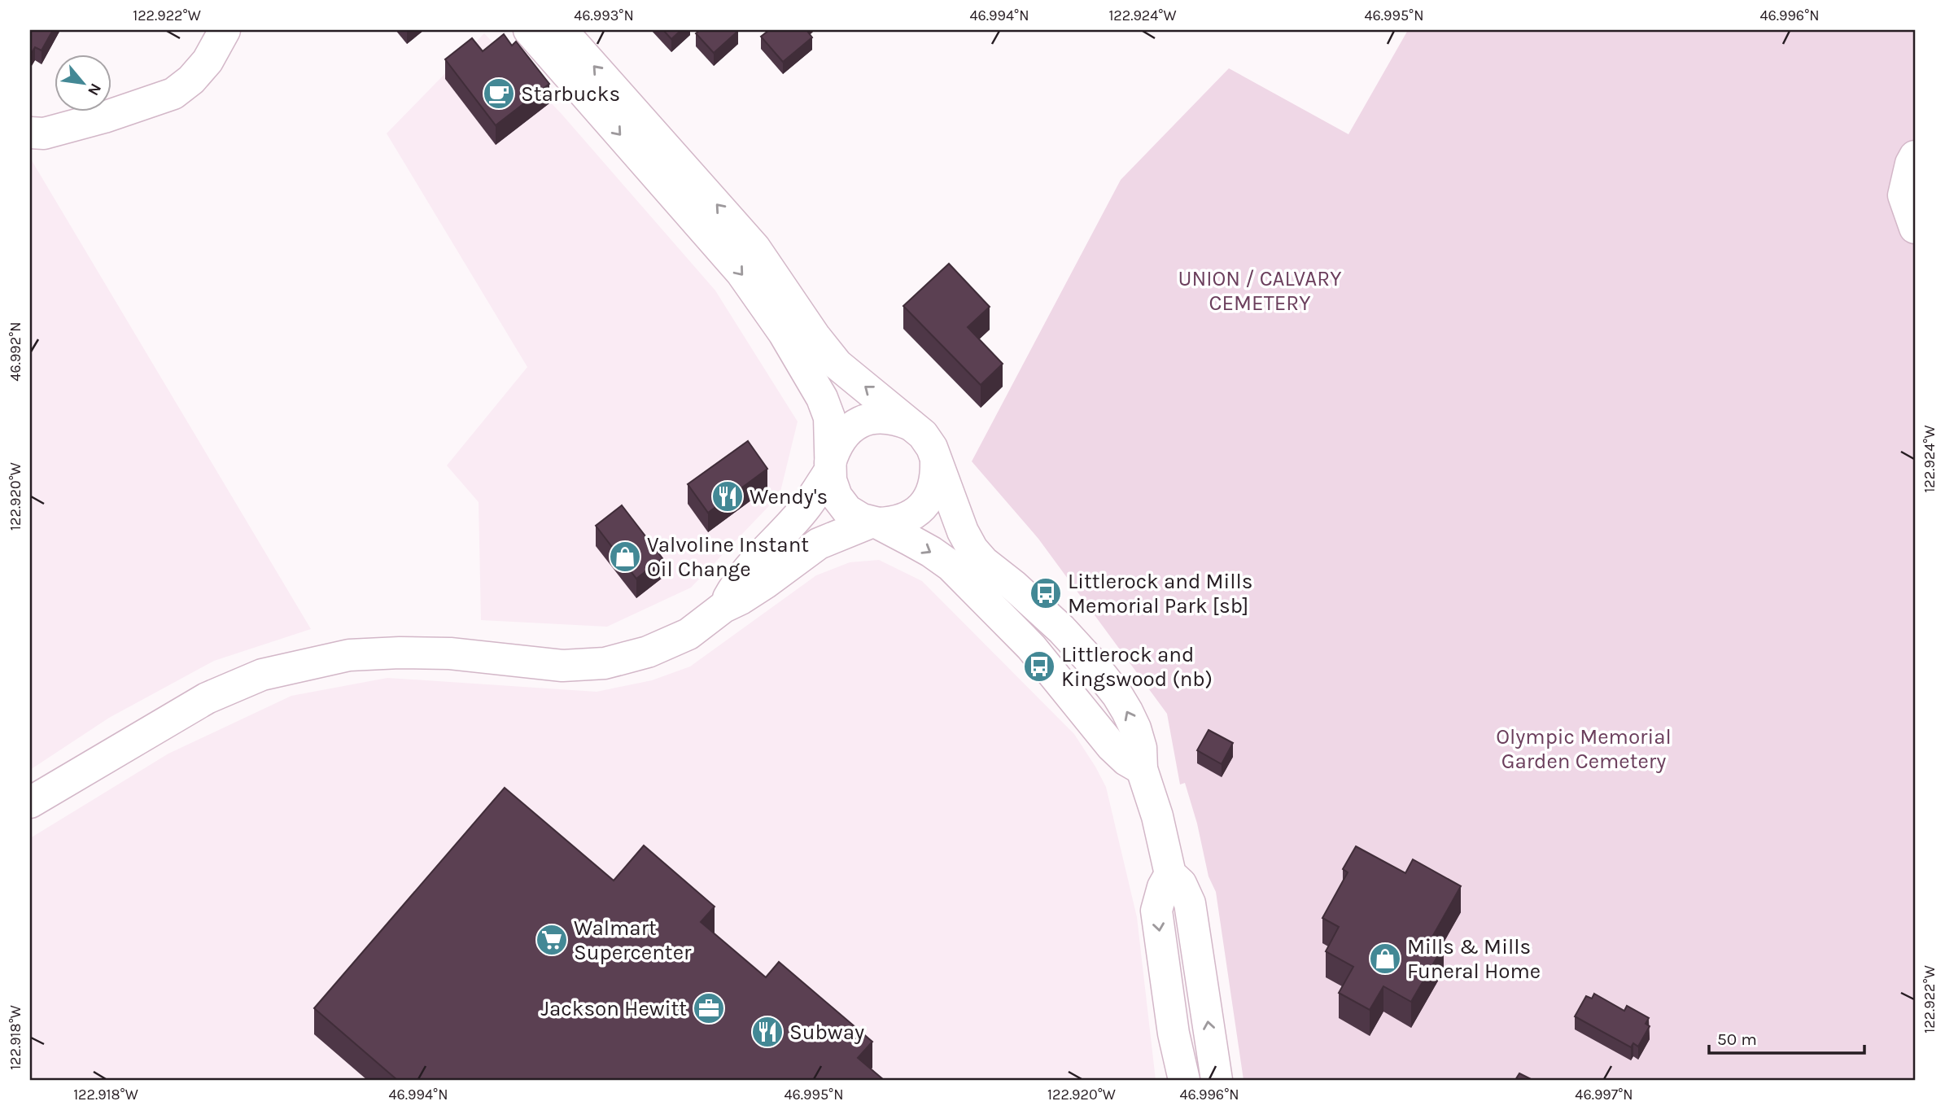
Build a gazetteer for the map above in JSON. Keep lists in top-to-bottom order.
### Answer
{
  "parks": ["UNION / CALVARY CEMETERY", "Olympic Memorial Garden Cemetery"],
  "places": {
    "cafe": ["Starbucks"],
    "restaurant": ["Wendy's", "Subway"],
    "shop": ["Valvoline Instant Oil Change", "Mills & Mills Funeral Home"],
    "bus stop": ["Littlerock and Mills Memorial Park [sb]", "Littlerock and Kingswood (nb)"],
    "supermarket": ["Walmart Supercenter"],
    "office": ["Jackson Hewitt"]
  },
  "scale_bar": "50 m",
  "north": "bottom right",
  "coordinates": [
    "122.922°W",
    "46.993°N",
    "46.994°N",
    "122.924°W",
    "46.995°N",
    "46.996°N",
    "46.992°N",
    "122.920°W",
    "122.918°W",
    "46.997°N"
  ]
}
